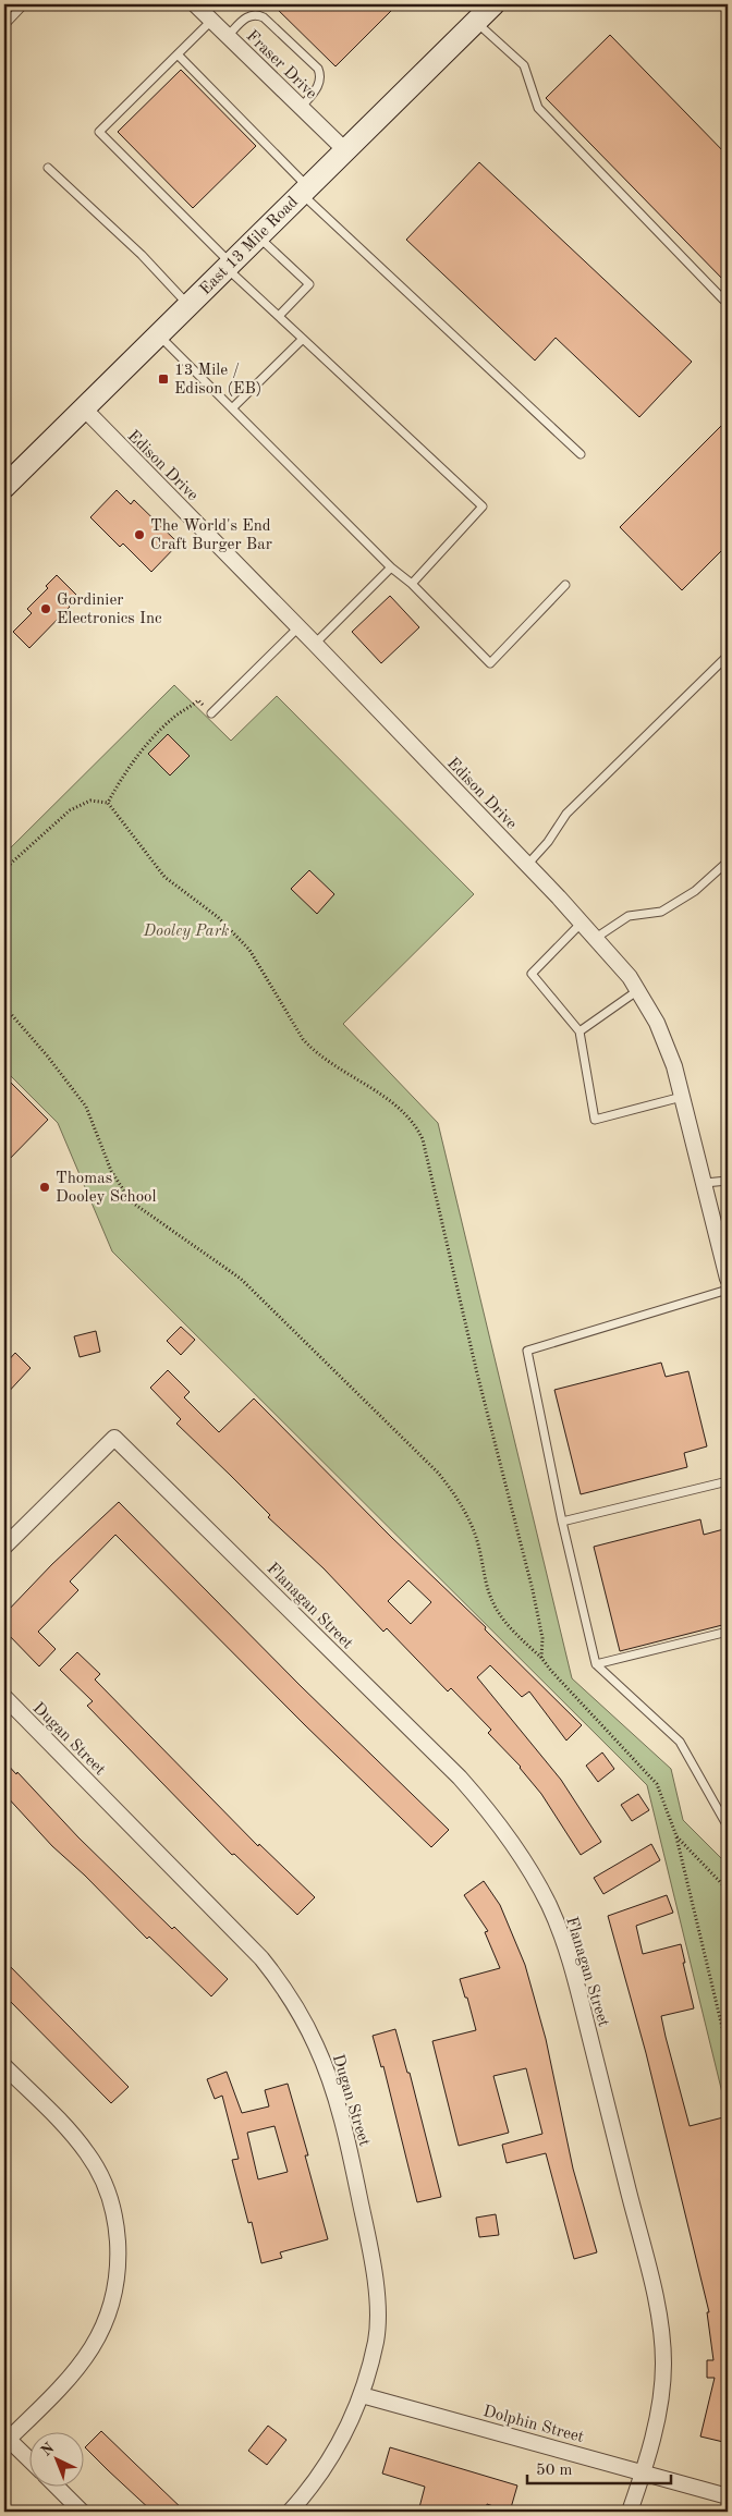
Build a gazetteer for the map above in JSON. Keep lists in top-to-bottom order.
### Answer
{
  "streets": {
    "main road": ["East 13 Mile Road"],
    "street": [
      "Fraser Drive",
      "Edison Drive",
      "Flanagan Street",
      "Dugan Street",
      "Dolphin Street"
    ]
  },
  "crossings": [
    ["Fraser Drive", "East 13 Mile Road"],
    ["East 13 Mile Road", "Edison Drive"],
    ["Flanagan Street", "Dolphin Street"],
    ["Dugan Street", "Dolphin Street"]
  ],
  "parks": ["Dooley Park"],
  "places": {
    "transit": ["13 Mile / Edison (EB)"],
    "other": ["The World's End Craft Burger Bar", "Gordinier Electronics Inc", "Thomas Dooley School"]
  },
  "scale_bar": "50 m",
  "north": "top left"
}
